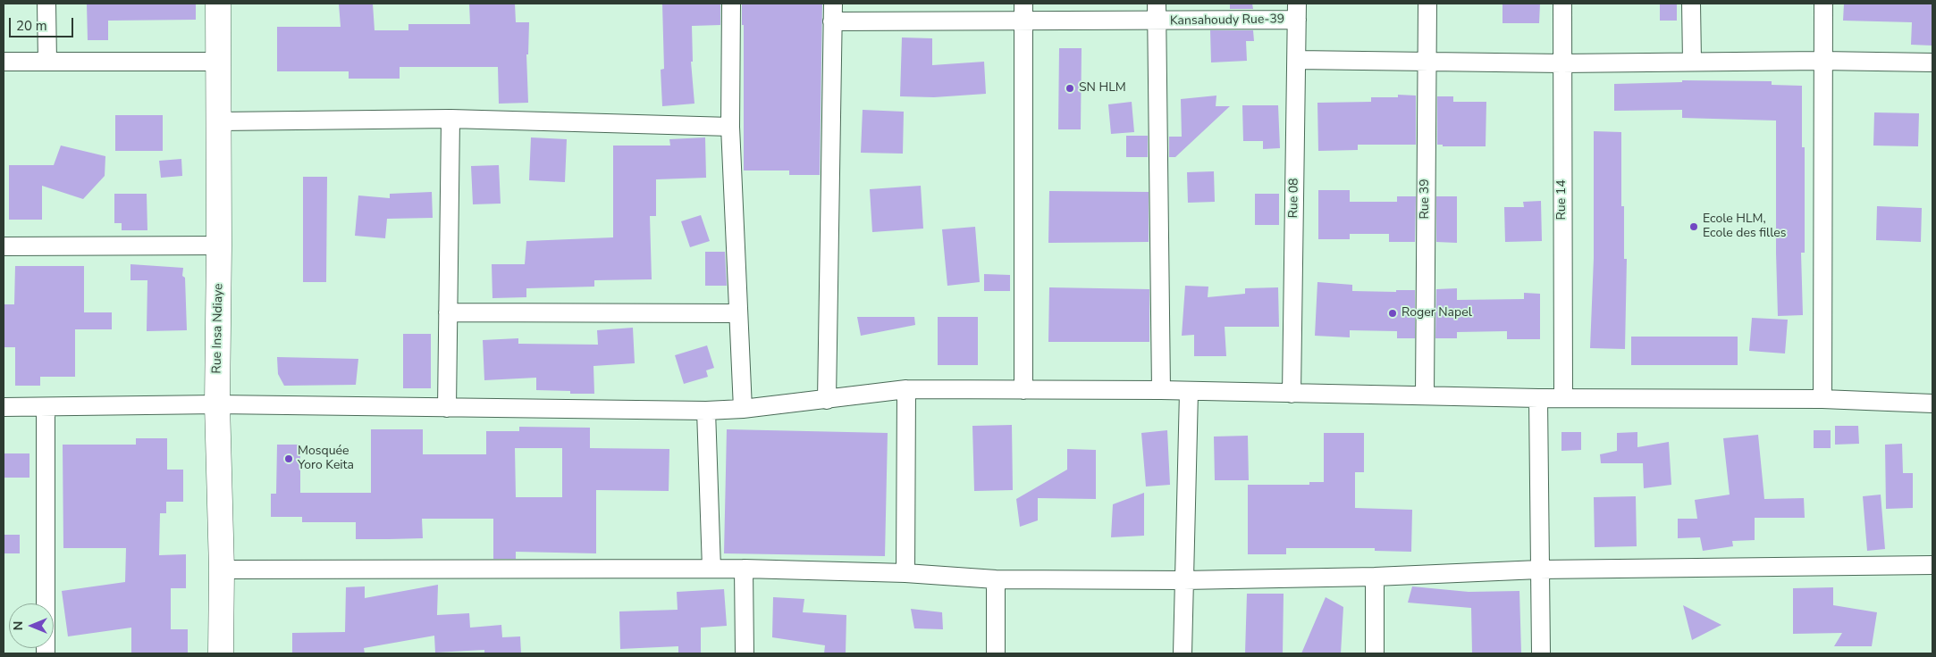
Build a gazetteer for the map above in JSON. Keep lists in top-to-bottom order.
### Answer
{
  "streets": {
    "main road": ["Rue Insa Ndiaye"],
    "street": [
      "Kansahoudy Rue-39",
      "Rue 08",
      "Rue 39",
      "Rue 14"
    ]
  },
  "crossings": [
    ["Kansahoudy Rue-39", "Rue 08"]
  ],
  "places": [
    "SN HLM",
    "Ecole HLM, Ecole des filles",
    "Roger Napel",
    "Mosquée Yoro Keita"
  ],
  "scale_bar": "20 m",
  "north": "left"
}
